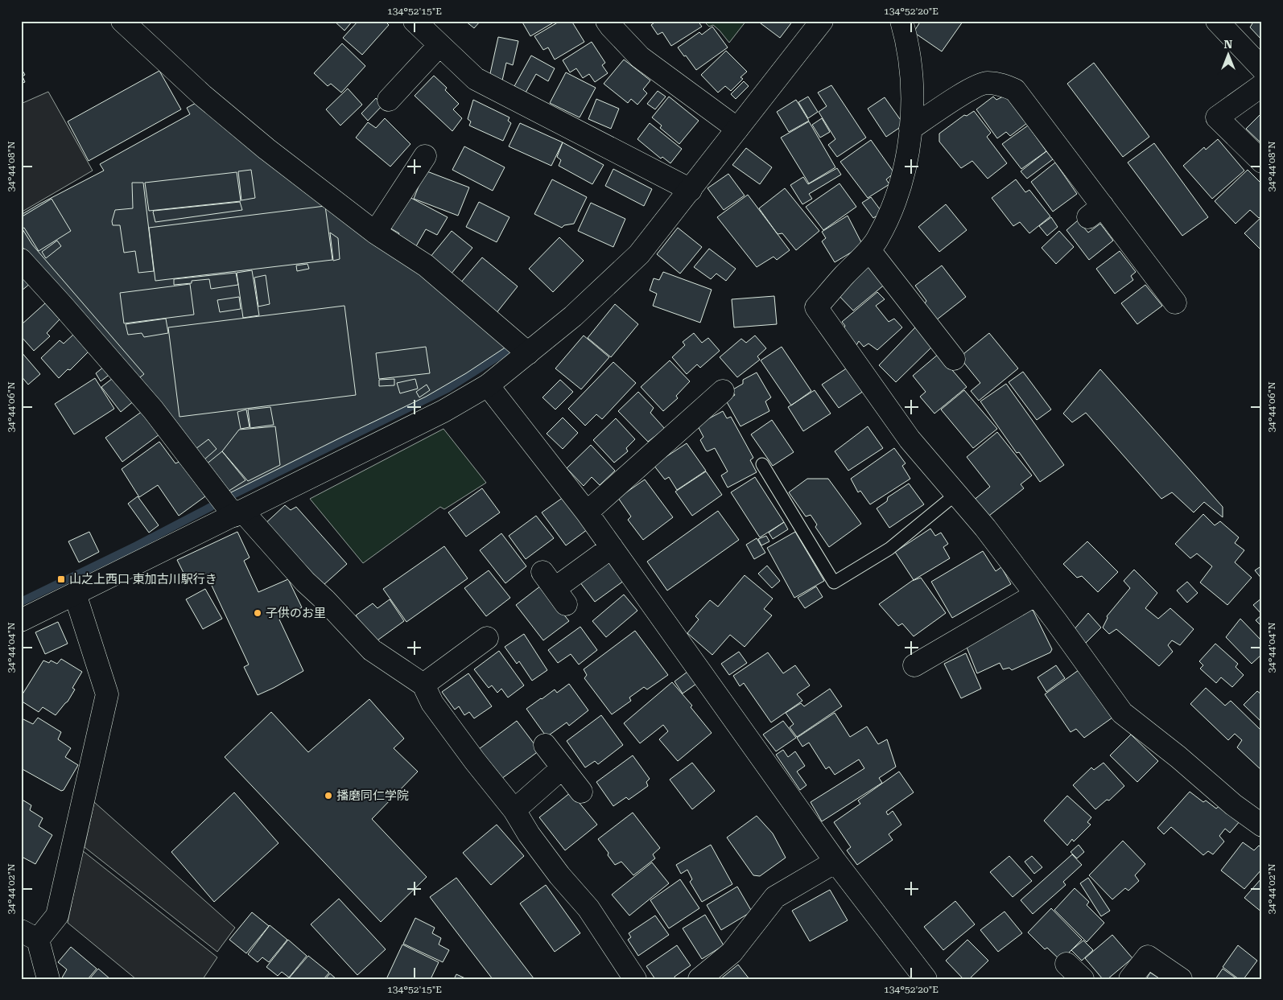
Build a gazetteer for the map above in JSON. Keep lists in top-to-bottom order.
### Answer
{
  "places": {
    "transit": ["山之上西口 東加古川駅行き"],
    "other": ["子供のお里", "播磨同仁学院"]
  },
  "north": "top",
  "coordinates": [
    "134°52'15\"E",
    "134°52'20\"E",
    "34°44'08\"N",
    "34°44'06\"N",
    "34°44'04\"N",
    "34°44'02\"N"
  ]
}
